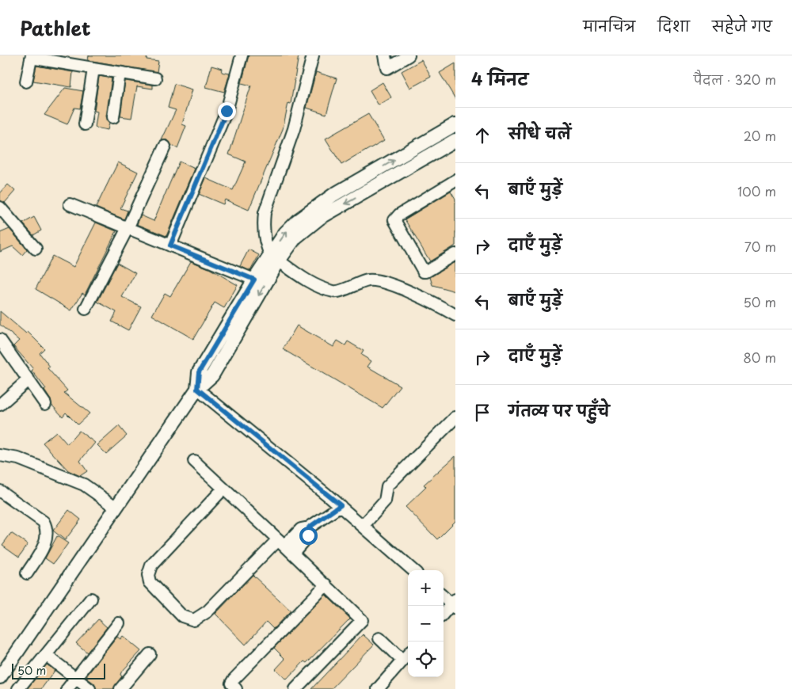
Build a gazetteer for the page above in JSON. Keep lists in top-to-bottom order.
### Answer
{
  "scale_bar": "50 m",
  "page": {
    "header": "Pathlet",
    "nav": ["मानचित्र", "दिशा", "सहेजे गए"],
    "heading": ["4 मिनट", "पैदल · 320 m"],
    "list": [
      ["सीधे चलें", "20 m"],
      ["बाएँ मुड़ें", "100 m"],
      ["दाएँ मुड़ें", "70 m"],
      ["बाएँ मुड़ें", "50 m"],
      ["दाएँ मुड़ें", "80 m"],
      "गंतव्य पर पहुँचे"
    ],
    "map_buttons": ["+", "−"],
    "scale": "50 m"
  }
}
